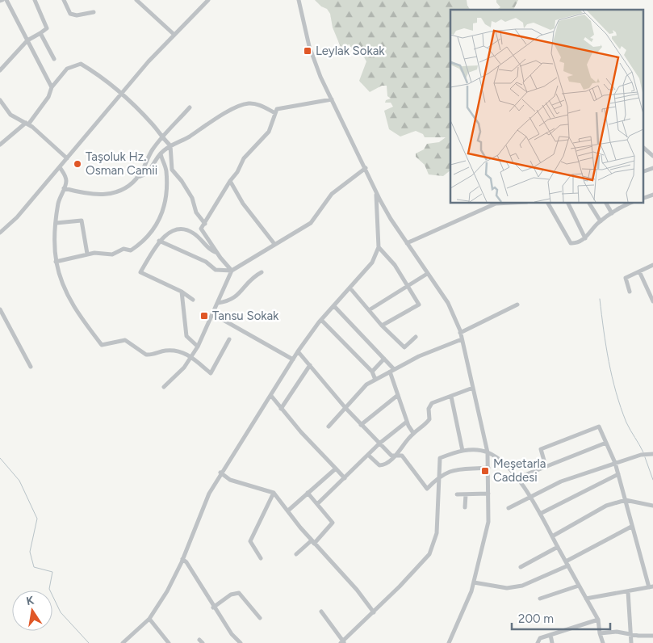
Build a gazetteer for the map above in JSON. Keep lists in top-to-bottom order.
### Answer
{
  "places": {
    "transit": ["Leylak Sokak", "Tansu Sokak", "Meşetarla Caddesi"],
    "other": ["Taşoluk Hz. Osman Camii"]
  },
  "scale_bar": "200 m",
  "north": "top"
}
